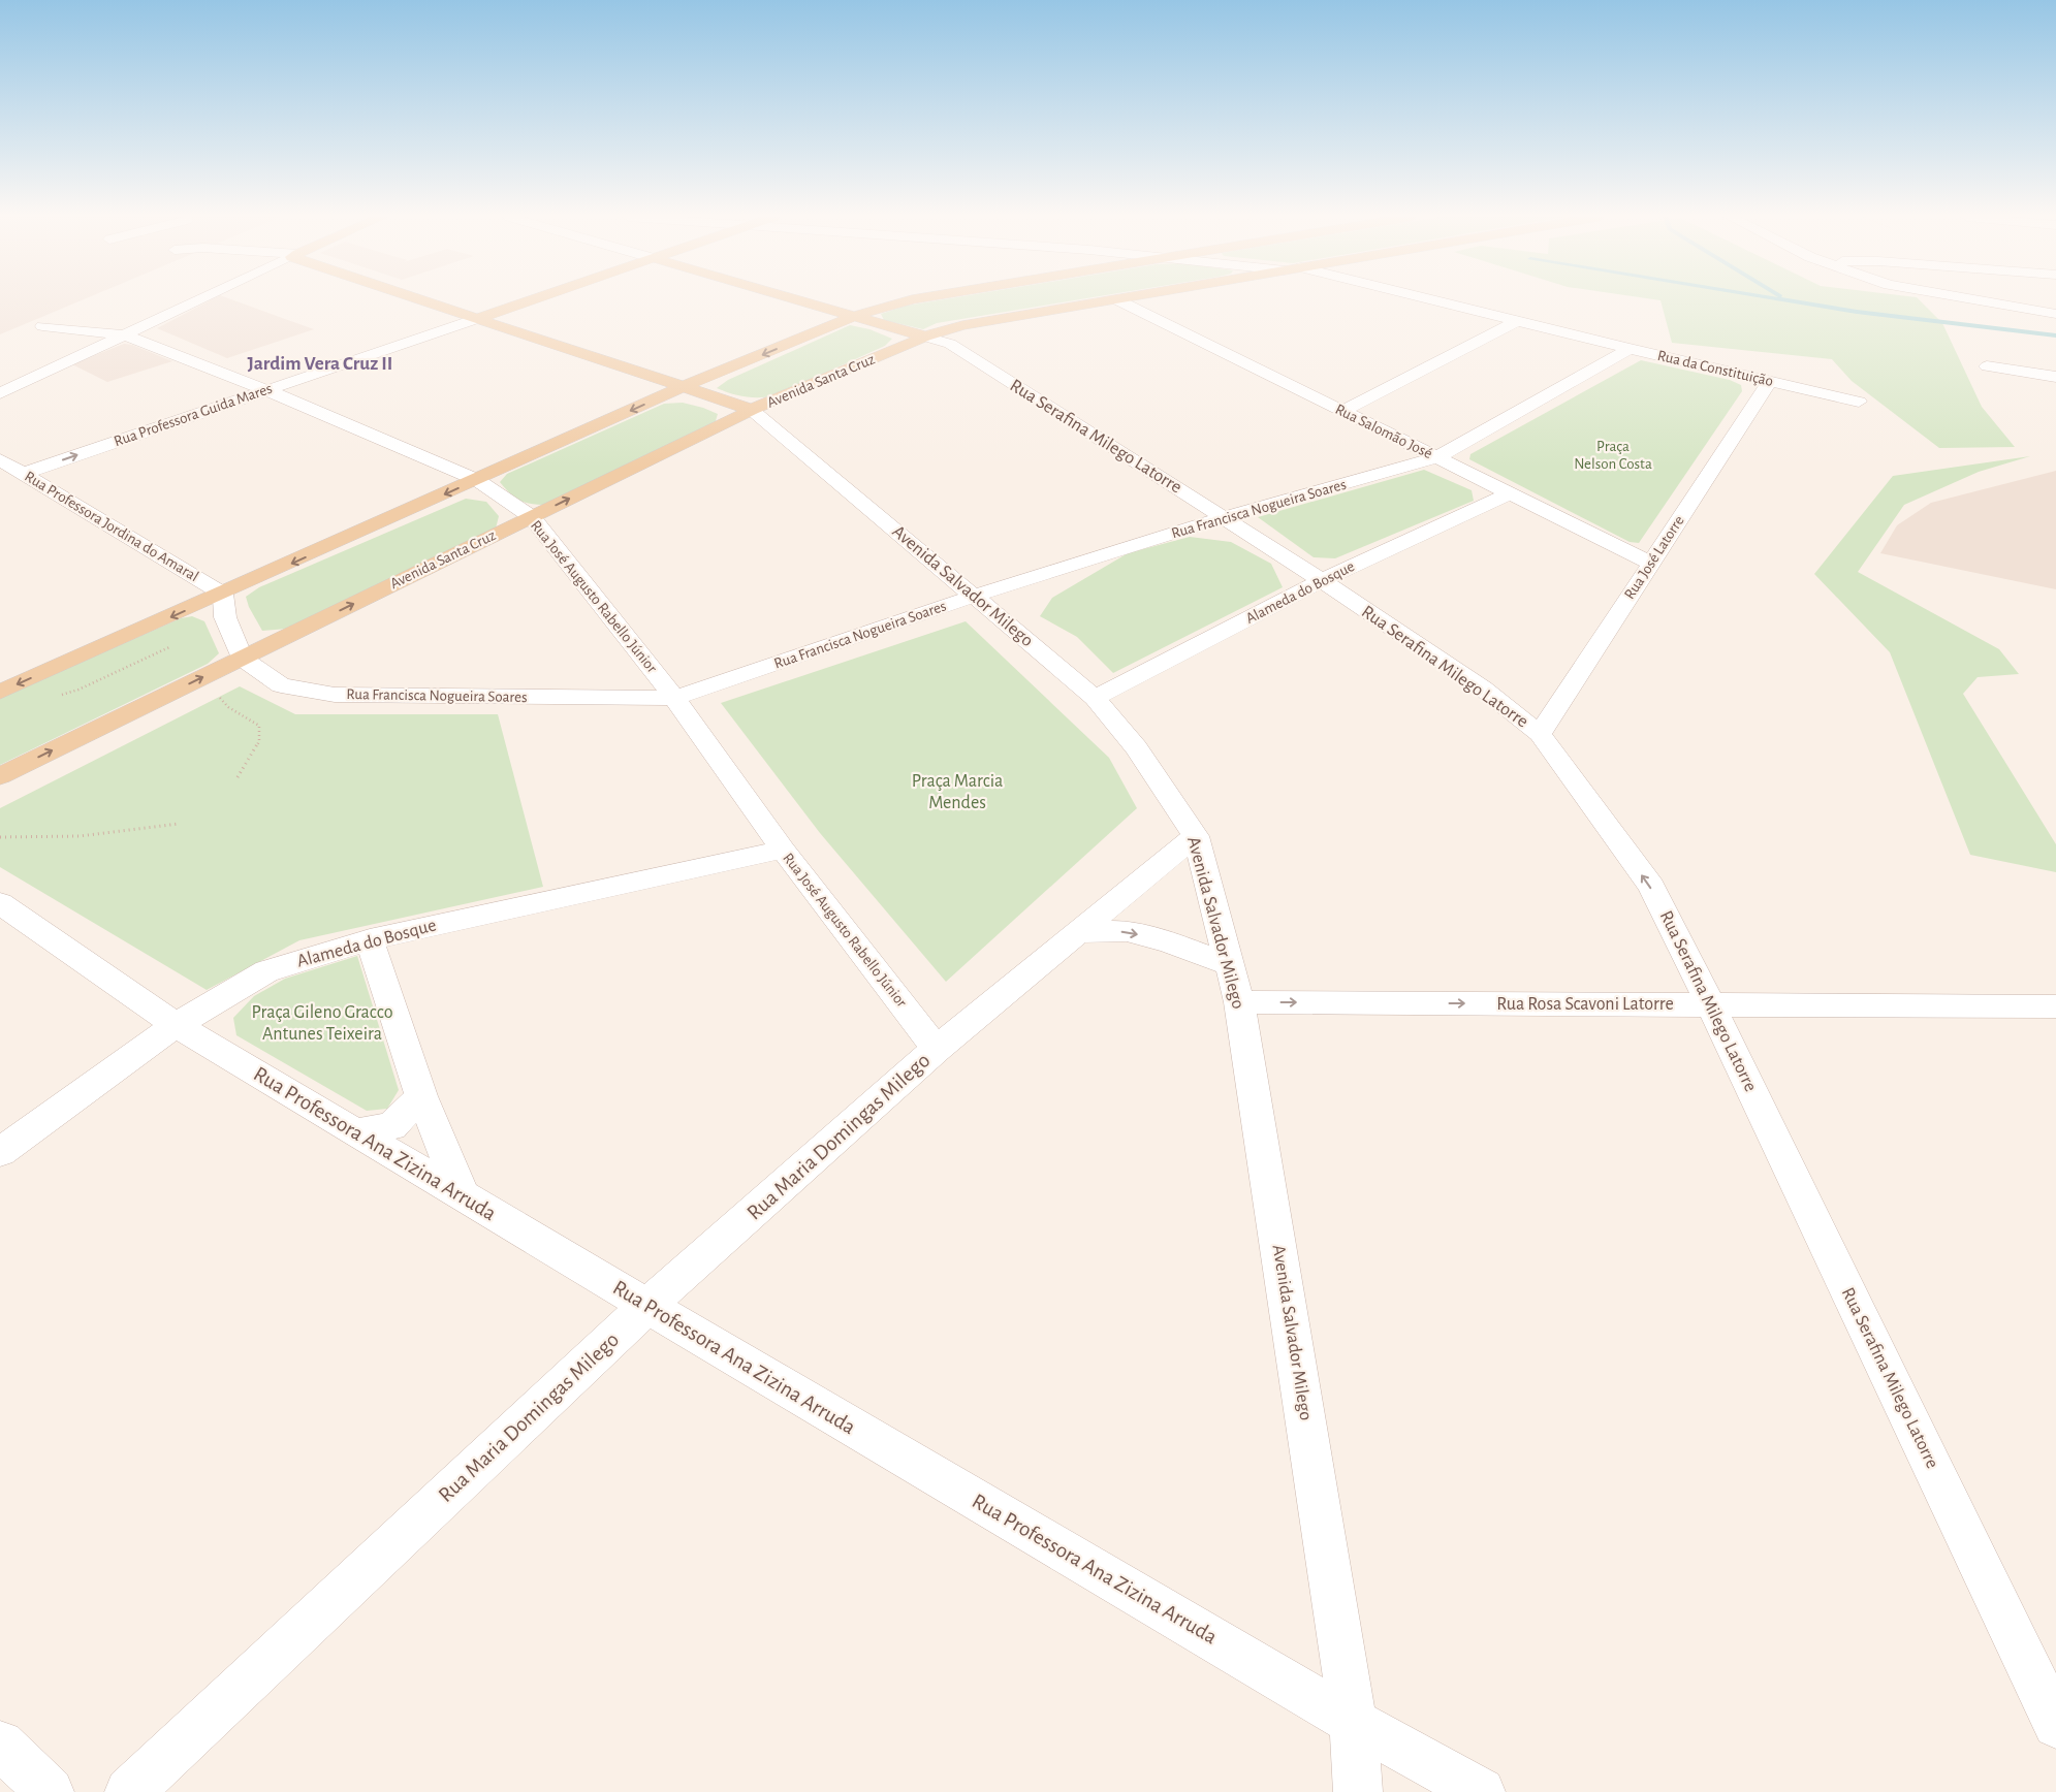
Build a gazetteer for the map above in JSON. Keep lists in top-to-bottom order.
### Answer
{
  "streets": {
    "main road": [
      "Avenida Santa Cruz",
      "Rua Professora Guida Mares",
      "Rua Serafina Milego Latorre",
      "Avenida Salvador Milego"
    ],
    "street": [
      "Rua da Constituição",
      "Rua Salomão José",
      "Rua Francisca Nogueira Soares",
      "Rua Professora Jordina do Amaral",
      "Rua José Latorre",
      "Alameda do Bosque",
      "Rua José Augusto Rabello Júnior",
      "Rua Rosa Scavoni Latorre",
      "Rua Maria Domingas Milego",
      "Rua Professora Ana Zizina Arruda"
    ]
  },
  "crossings": [
    ["Rua da Constituição", "Rua Francisca Nogueira Soares"],
    ["Rua da Constituição", "Rua José Latorre"],
    ["Avenida Santa Cruz", "Rua Serafina Milego Latorre"],
    ["Avenida Santa Cruz", "Rua Francisca Nogueira Soares"],
    ["Avenida Santa Cruz", "Avenida Salvador Milego"],
    ["Avenida Santa Cruz", "Rua José Augusto Rabello Júnior"],
    ["Rua Professora Guida Mares", "Rua Professora Jordina do Amaral"],
    ["Rua Professora Guida Mares", "Avenida Salvador Milego"],
    ["Rua Professora Guida Mares", "Rua José Augusto Rabello Júnior"],
    ["Rua Salomão José", "Rua Francisca Nogueira Soares"],
    ["Rua Salomão José", "Rua José Latorre"],
    ["Rua Salomão José", "Alameda do Bosque"],
    ["Rua Serafina Milego Latorre", "Rua Francisca Nogueira Soares"],
    ["Rua Serafina Milego Latorre", "Rua José Latorre"],
    ["Rua Serafina Milego Latorre", "Alameda do Bosque"],
    ["Rua Serafina Milego Latorre", "Rua Rosa Scavoni Latorre"],
    ["Rua Francisca Nogueira Soares", "Avenida Salvador Milego"],
    ["Rua Francisca Nogueira Soares", "Rua José Augusto Rabello Júnior"],
    ["Avenida Salvador Milego", "Alameda do Bosque"],
    ["Avenida Salvador Milego", "Rua Rosa Scavoni Latorre"],
    ["Avenida Salvador Milego", "Rua Maria Domingas Milego"],
    ["Avenida Salvador Milego", "Rua Professora Ana Zizina Arruda"],
    ["Alameda do Bosque", "Rua José Augusto Rabello Júnior"],
    ["Alameda do Bosque", "Rua Professora Ana Zizina Arruda"],
    ["Rua José Augusto Rabello Júnior", "Rua Maria Domingas Milego"],
    ["Rua Maria Domingas Milego", "Rua Professora Ana Zizina Arruda"]
  ],
  "one_way": ["Rua Rosa Scavoni Latorre"],
  "districts": ["Jardim Vera Cruz II"],
  "parks": ["Praça Nelson Costa", "Praça Marcia Mendes", "Praça Gileno Gracco Antunes Teixeira"]
}
